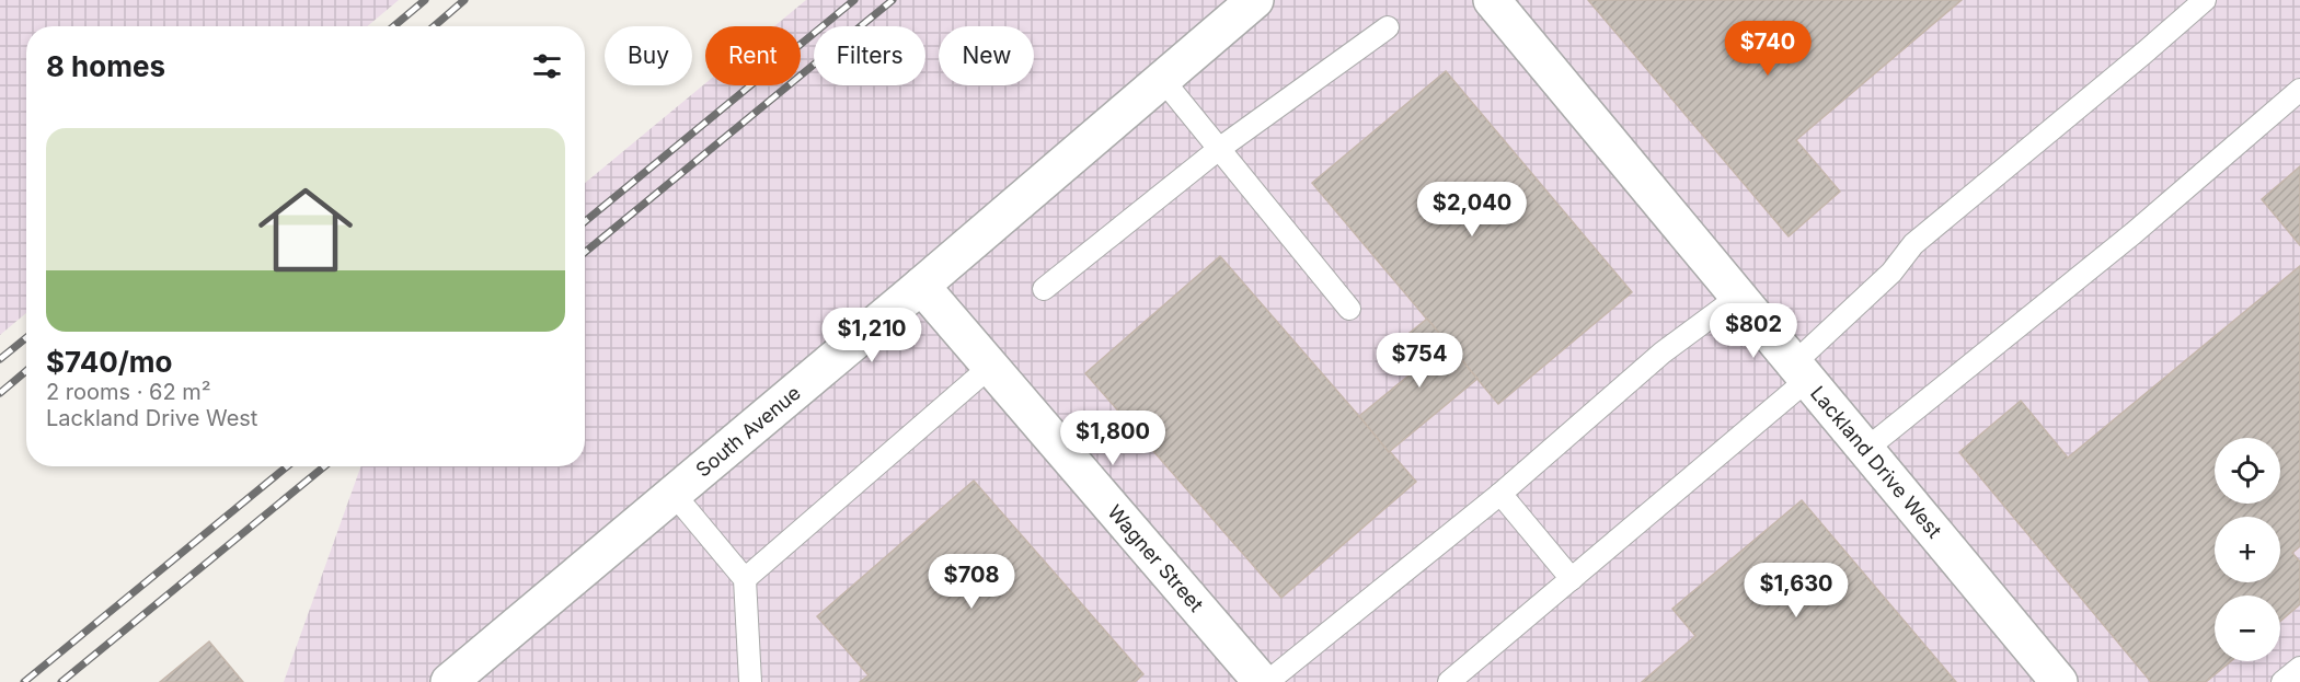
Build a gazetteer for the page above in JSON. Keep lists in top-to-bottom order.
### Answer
{
  "streets": {
    "street": ["South Avenue", "Lackland Drive West", "Wagner Street"]
  },
  "crossings": [
    ["South Avenue", "Wagner Street"]
  ],
  "page": {
    "price": [
      "$740",
      "$2,040",
      "$802",
      "$1,210",
      "$754",
      "$1,800",
      "$708",
      "$1,630"
    ],
    "chip": [
      "Buy",
      "Rent",
      "Filters",
      "New"
    ],
    "heading": "8 homes",
    "list": [
      {
        "name": "$740/mo",
        "note": "2 rooms · 62 m² · Lackland Drive West"
      }
    ],
    "map_buttons": ["+", "−"]
  }
}
